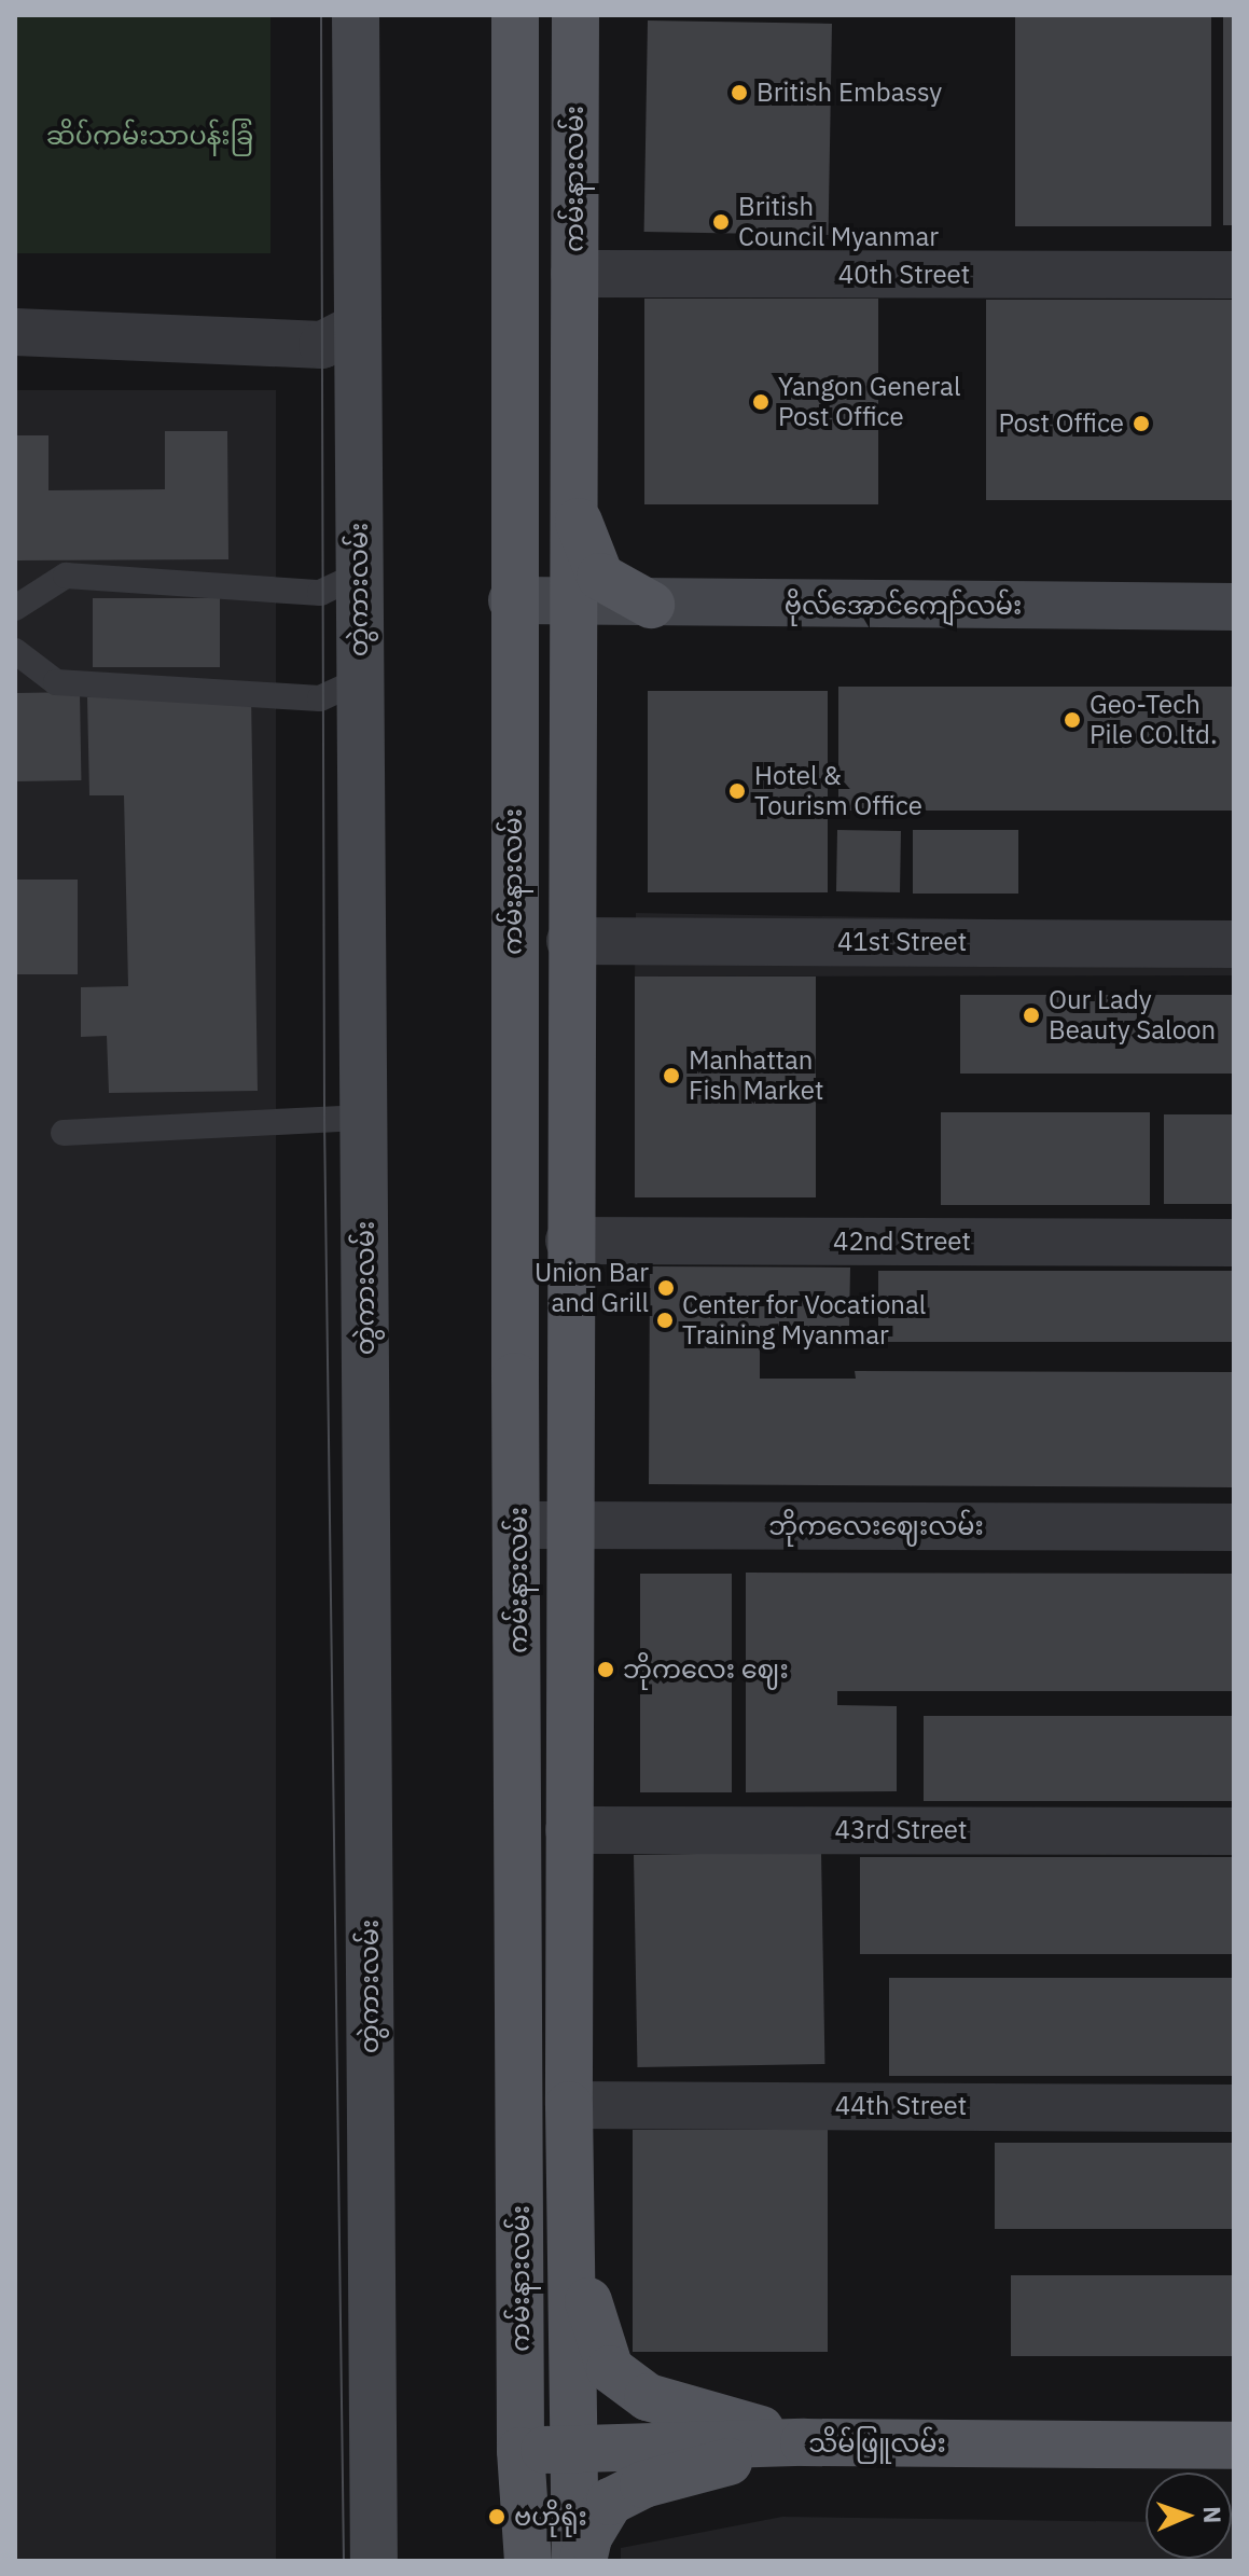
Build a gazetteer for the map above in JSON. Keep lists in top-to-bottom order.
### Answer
{
  "streets": {
    "main road": [
      "ကမ်းနားလမ်း",
      "တွဲကားလမ်း",
      "ဗိုလ်အောင်ကျော်လမ်း",
      "သိမ်ဖြူလမ်း"
    ],
    "street": [
      "40th Street",
      "41st Street",
      "42nd Street",
      "ဘိုကလေးဈေးလမ်း",
      "43rd Street",
      "44th Street"
    ]
  },
  "crossings": [
    ["ကမ်းနားလမ်း", "40th Street"],
    ["ကမ်းနားလမ်း", "ဗိုလ်အောင်ကျော်လမ်း"],
    ["ကမ်းနားလမ်း", "41st Street"],
    ["ကမ်းနားလမ်း", "42nd Street"],
    ["ကမ်းနားလမ်း", "ဘိုကလေးဈေးလမ်း"],
    ["ကမ်းနားလမ်း", "43rd Street"],
    ["ကမ်းနားလမ်း", "44th Street"],
    ["ကမ်းနားလမ်း", "သိမ်ဖြူလမ်း"]
  ],
  "parks": ["ဆိပ်ကမ်းသာပန်းခြံ"],
  "places": [
    "British Embassy",
    "British Council Myanmar",
    "Yangon General Post Office",
    "Post Office",
    "Geo-Tech Pile CO.ltd.",
    "Hotel & Tourism Office",
    "Our Lady Beauty Saloon",
    "Manhattan Fish Market",
    "Union Bar and Grill",
    "Center for Vocational Training Myanmar",
    "ဘိုကလေး ဈေး",
    "ဗဟိုရုံး"
  ],
  "north": "right"
}
